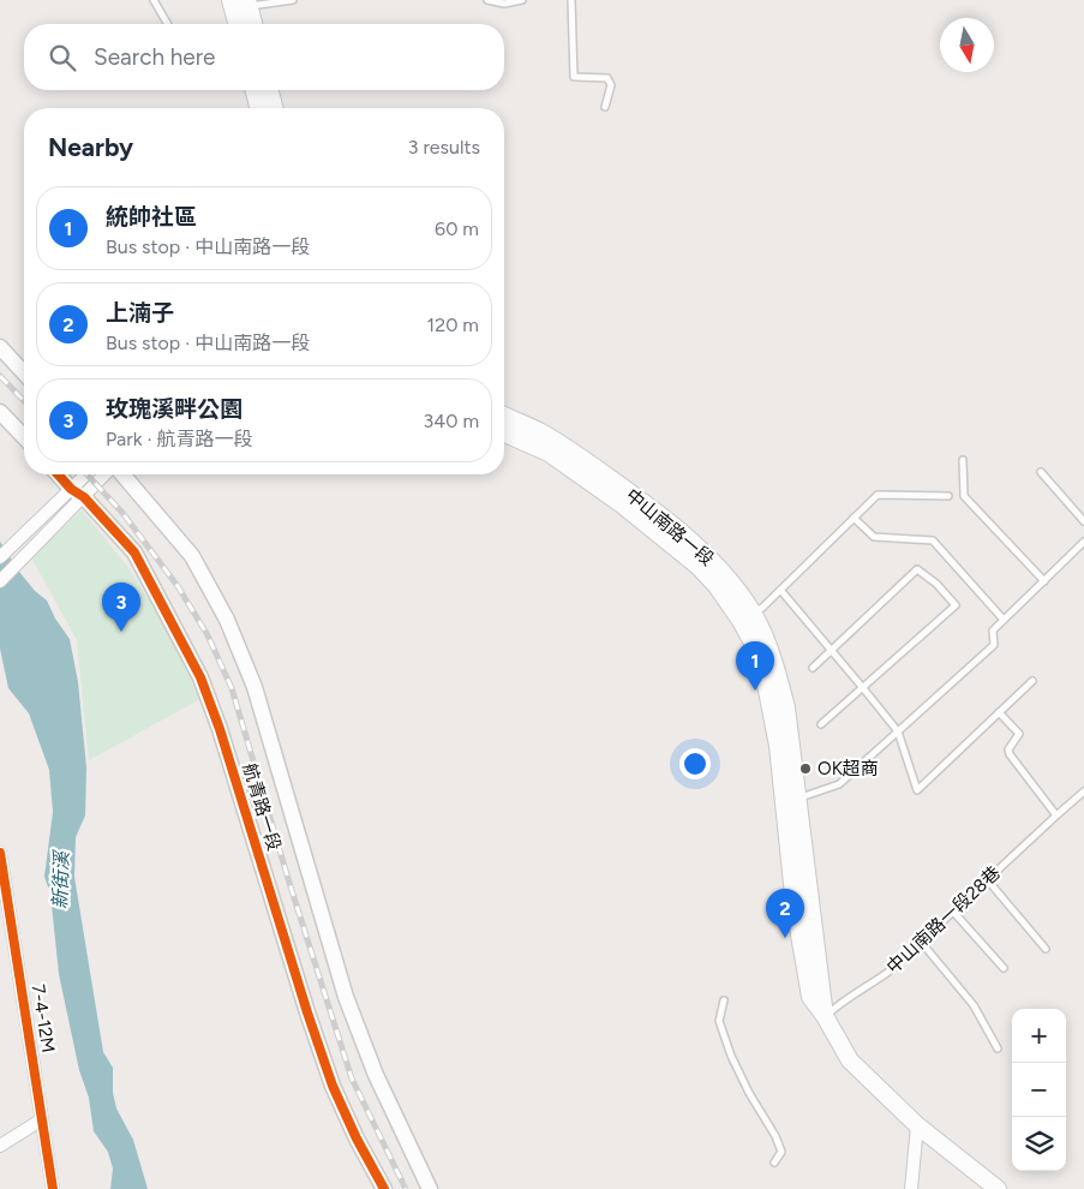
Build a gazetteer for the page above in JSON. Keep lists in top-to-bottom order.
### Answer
{
  "streets": {
    "main road": ["中山南路一段"],
    "street": ["航青路一段", "7-4-12M"],
    "lane": ["中山南路一段28巷"]
  },
  "crossings": [
    ["中山南路一段", "中山南路一段28巷"]
  ],
  "water": ["新街溪"],
  "places": ["OK超商"],
  "north": "bottom",
  "page": {
    "search": "Search here",
    "heading": ["Nearby", "3 results"],
    "list": [
      {
        "mark": "1",
        "name": "統帥社區",
        "note": "Bus stop · 中山南路一段",
        "value": "60 m"
      },
      {
        "mark": "2",
        "name": "上湳子",
        "note": "Bus stop · 中山南路一段",
        "value": "120 m"
      },
      {
        "mark": "3",
        "name": "玫瑰溪畔公園",
        "note": "Park · 航青路一段",
        "value": "340 m"
      }
    ],
    "pins": ["3", "1", "2"],
    "map_buttons": ["+", "−"]
  }
}
